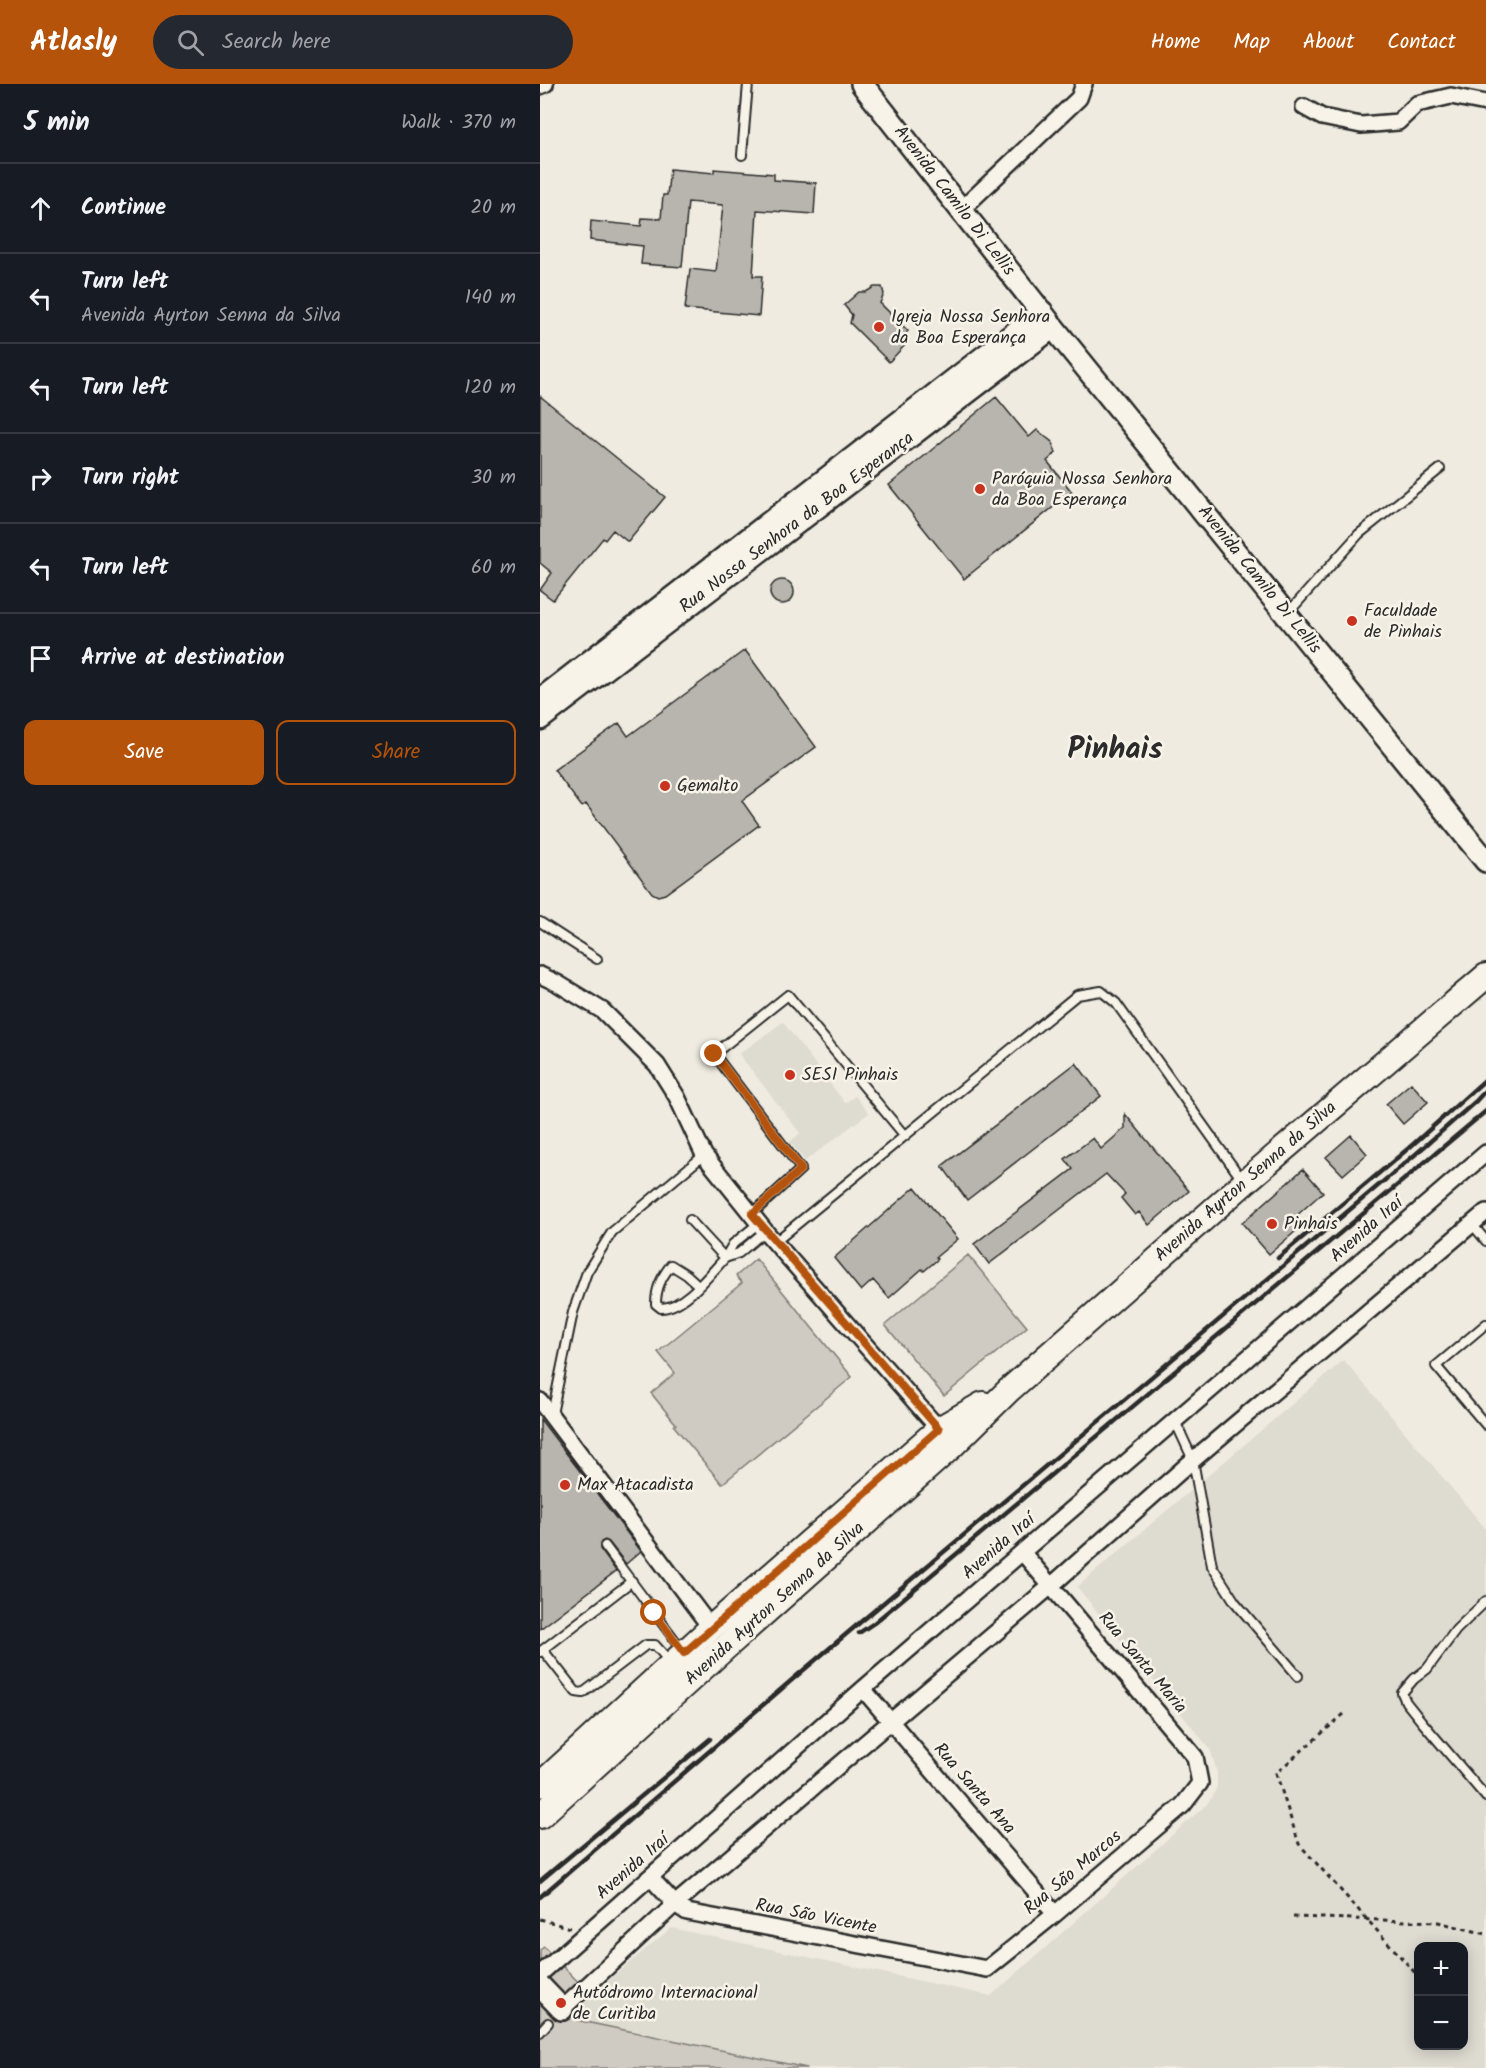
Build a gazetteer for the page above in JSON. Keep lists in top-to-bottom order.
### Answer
{
  "streets": {
    "main road": ["Avenida Camilo Di Lellis", "Rua Nossa Senhora da Boa Esperança", "Avenida Ayrton Senna da Silva"],
    "street": [
      "Avenida Iraí",
      "Rua Santa Maria",
      "Rua Santa Ana",
      "Rua São Marcos",
      "Rua São Vicente"
    ]
  },
  "crossings": [
    ["Avenida Camilo Di Lellis", "Rua Nossa Senhora da Boa Esperança"],
    ["Avenida Iraí", "Rua Santa Maria"],
    ["Avenida Iraí", "Rua Santa Ana"],
    ["Avenida Iraí", "Rua São Vicente"],
    ["Rua Santa Maria", "Rua São Marcos"],
    ["Rua Santa Ana", "Rua São Marcos"],
    ["Rua São Marcos", "Rua São Vicente"]
  ],
  "districts": ["Pinhais"],
  "places": [
    "Igreja Nossa Senhora da Boa Esperança",
    "Paróquia Nossa Senhora da Boa Esperança",
    "Faculdade de Pinhais",
    "Gemalto",
    "SESI Pinhais",
    "Pinhais",
    "Max Atacadista",
    "Autódromo Internacional de Curitiba"
  ],
  "page": {
    "header": "Atlasly",
    "search": "Search here",
    "nav": [
      "Home",
      "Map",
      "About",
      "Contact"
    ],
    "heading": ["5 min", "Walk · 370 m"],
    "list": [
      ["Continue", "20 m"],
      ["Turn left", "Avenida Ayrton Senna da Silva", "140 m"],
      ["Turn left", "120 m"],
      ["Turn right", "30 m"],
      ["Turn left", "60 m"],
      "Arrive at destination"
    ],
    "buttons": ["Save", "Share"],
    "map_buttons": ["+", "−"]
  }
}
